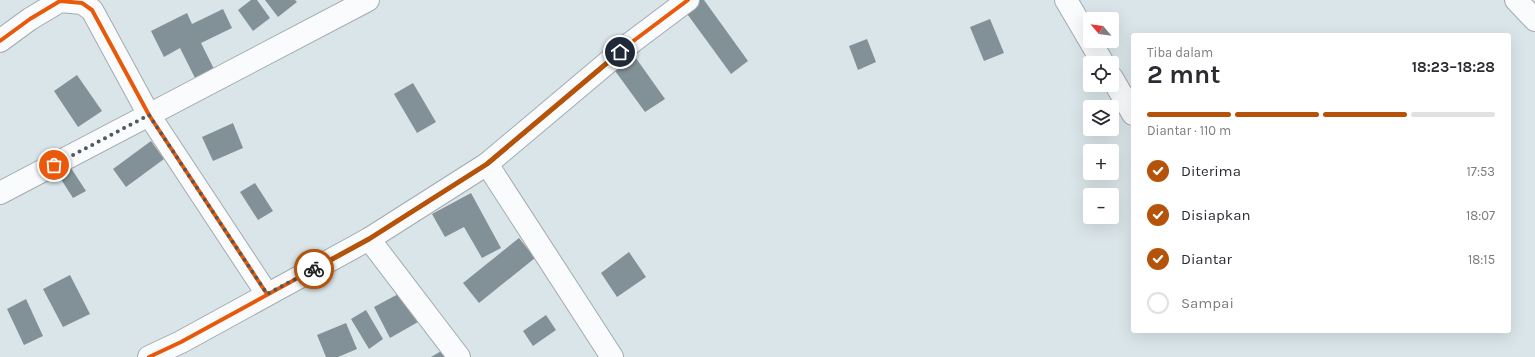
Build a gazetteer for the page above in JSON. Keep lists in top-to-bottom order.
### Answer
{
  "north": "top left",
  "page": {
    "map_buttons": ["+", "−"],
    "heading": ["2 mnt", "Tiba dalam", "18:23–18:28"],
    "bar": "Diantar · 110 m",
    "list": [
      ["Diterima", "17:53"],
      ["Disiapkan", "18:07"],
      ["Diantar", "18:15"],
      "Sampai"
    ]
  }
}
